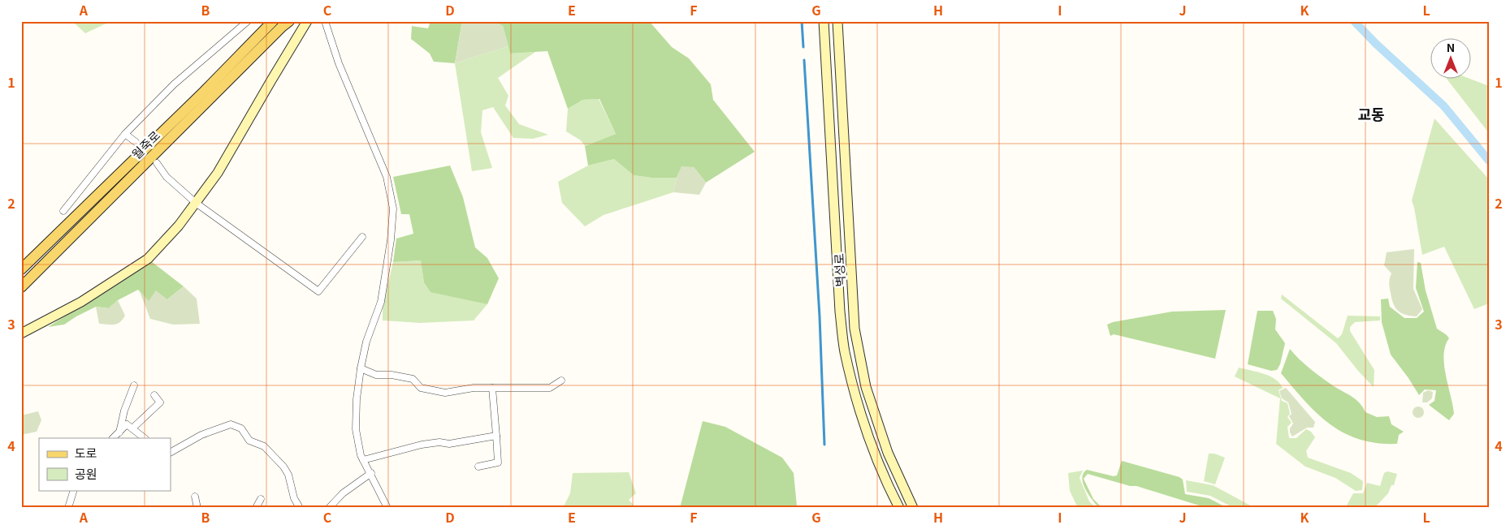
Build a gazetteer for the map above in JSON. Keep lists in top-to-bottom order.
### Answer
{
  "streets": {
    "main road": ["월죽로", "벽성로"]
  },
  "districts": ["교동"],
  "legend": ["도로", "공원"],
  "north": "top",
  "grid": {
    "columns": [
      "A",
      "B",
      "C",
      "D",
      "E",
      "F",
      "G",
      "H",
      "I",
      "J",
      "K",
      "L"
    ],
    "rows": [
      "1",
      "2",
      "3",
      "4"
    ]
  }
}
